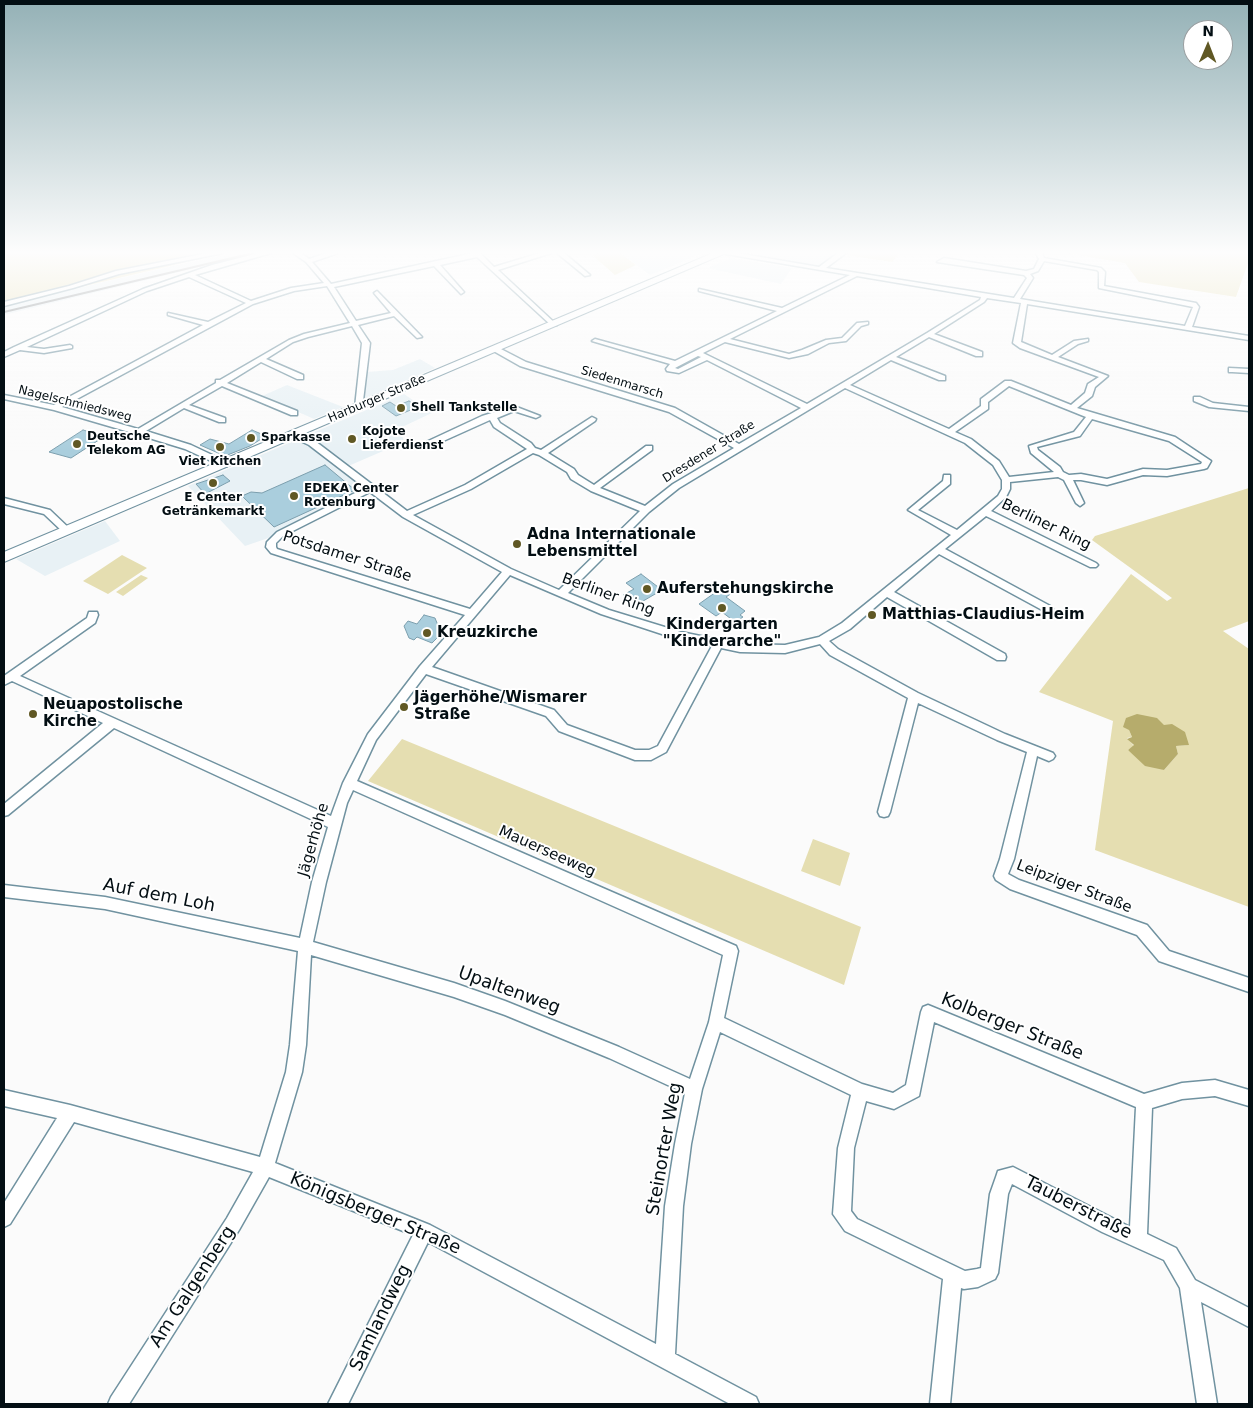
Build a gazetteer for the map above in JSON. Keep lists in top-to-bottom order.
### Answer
{
  "streets": {
    "main road": ["Harburger Straße"],
    "street": [
      "Siedenmarsch",
      "Nagelschmiedsweg",
      "Dresdener Straße",
      "Berliner Ring",
      "Potsdamer Straße",
      "Jägerhöhe",
      "Mauerseeweg",
      "Leipziger Straße",
      "Auf dem Loh",
      "Upaltenweg",
      "Kolberger Straße",
      "Steinorter Weg",
      "Tauberstraße",
      "Königsberger Straße",
      "Am Galgenberg",
      "Samlandweg"
    ]
  },
  "crossings": [
    ["Siedenmarsch", "Harburger Straße"],
    ["Siedenmarsch", "Dresdener Straße"],
    ["Harburger Straße", "Nagelschmiedsweg"],
    ["Harburger Straße", "Berliner Ring"],
    ["Dresdener Straße", "Berliner Ring"],
    ["Berliner Ring", "Potsdamer Straße"],
    ["Berliner Ring", "Jägerhöhe"],
    ["Potsdamer Straße", "Jägerhöhe"],
    ["Jägerhöhe", "Mauerseeweg"],
    ["Jägerhöhe", "Auf dem Loh"],
    ["Jägerhöhe", "Upaltenweg"],
    ["Jägerhöhe", "Königsberger Straße"],
    ["Jägerhöhe", "Am Galgenberg"],
    ["Mauerseeweg", "Steinorter Weg"],
    ["Auf dem Loh", "Upaltenweg"],
    ["Upaltenweg", "Steinorter Weg"],
    ["Kolberger Straße", "Steinorter Weg"],
    ["Kolberger Straße", "Tauberstraße"],
    ["Steinorter Weg", "Königsberger Straße"],
    ["Königsberger Straße", "Am Galgenberg"],
    ["Königsberger Straße", "Samlandweg"]
  ],
  "places": [
    "Shell Tankstelle",
    "Sparkasse",
    "Kojote Lieferdienst",
    "Deutsche Telekom AG",
    "Viet Kitchen",
    "E Center Getränkemarkt",
    "EDEKA Center Rotenburg",
    "Adna Internationale Lebensmittel",
    "Auferstehungskirche",
    "Kindergarten \"Kinderarche\"",
    "Matthias-Claudius-Heim",
    "Kreuzkirche",
    "Jägerhöhe/Wismarer Straße",
    "Neuapostolische Kirche"
  ],
  "north": "top"
}
